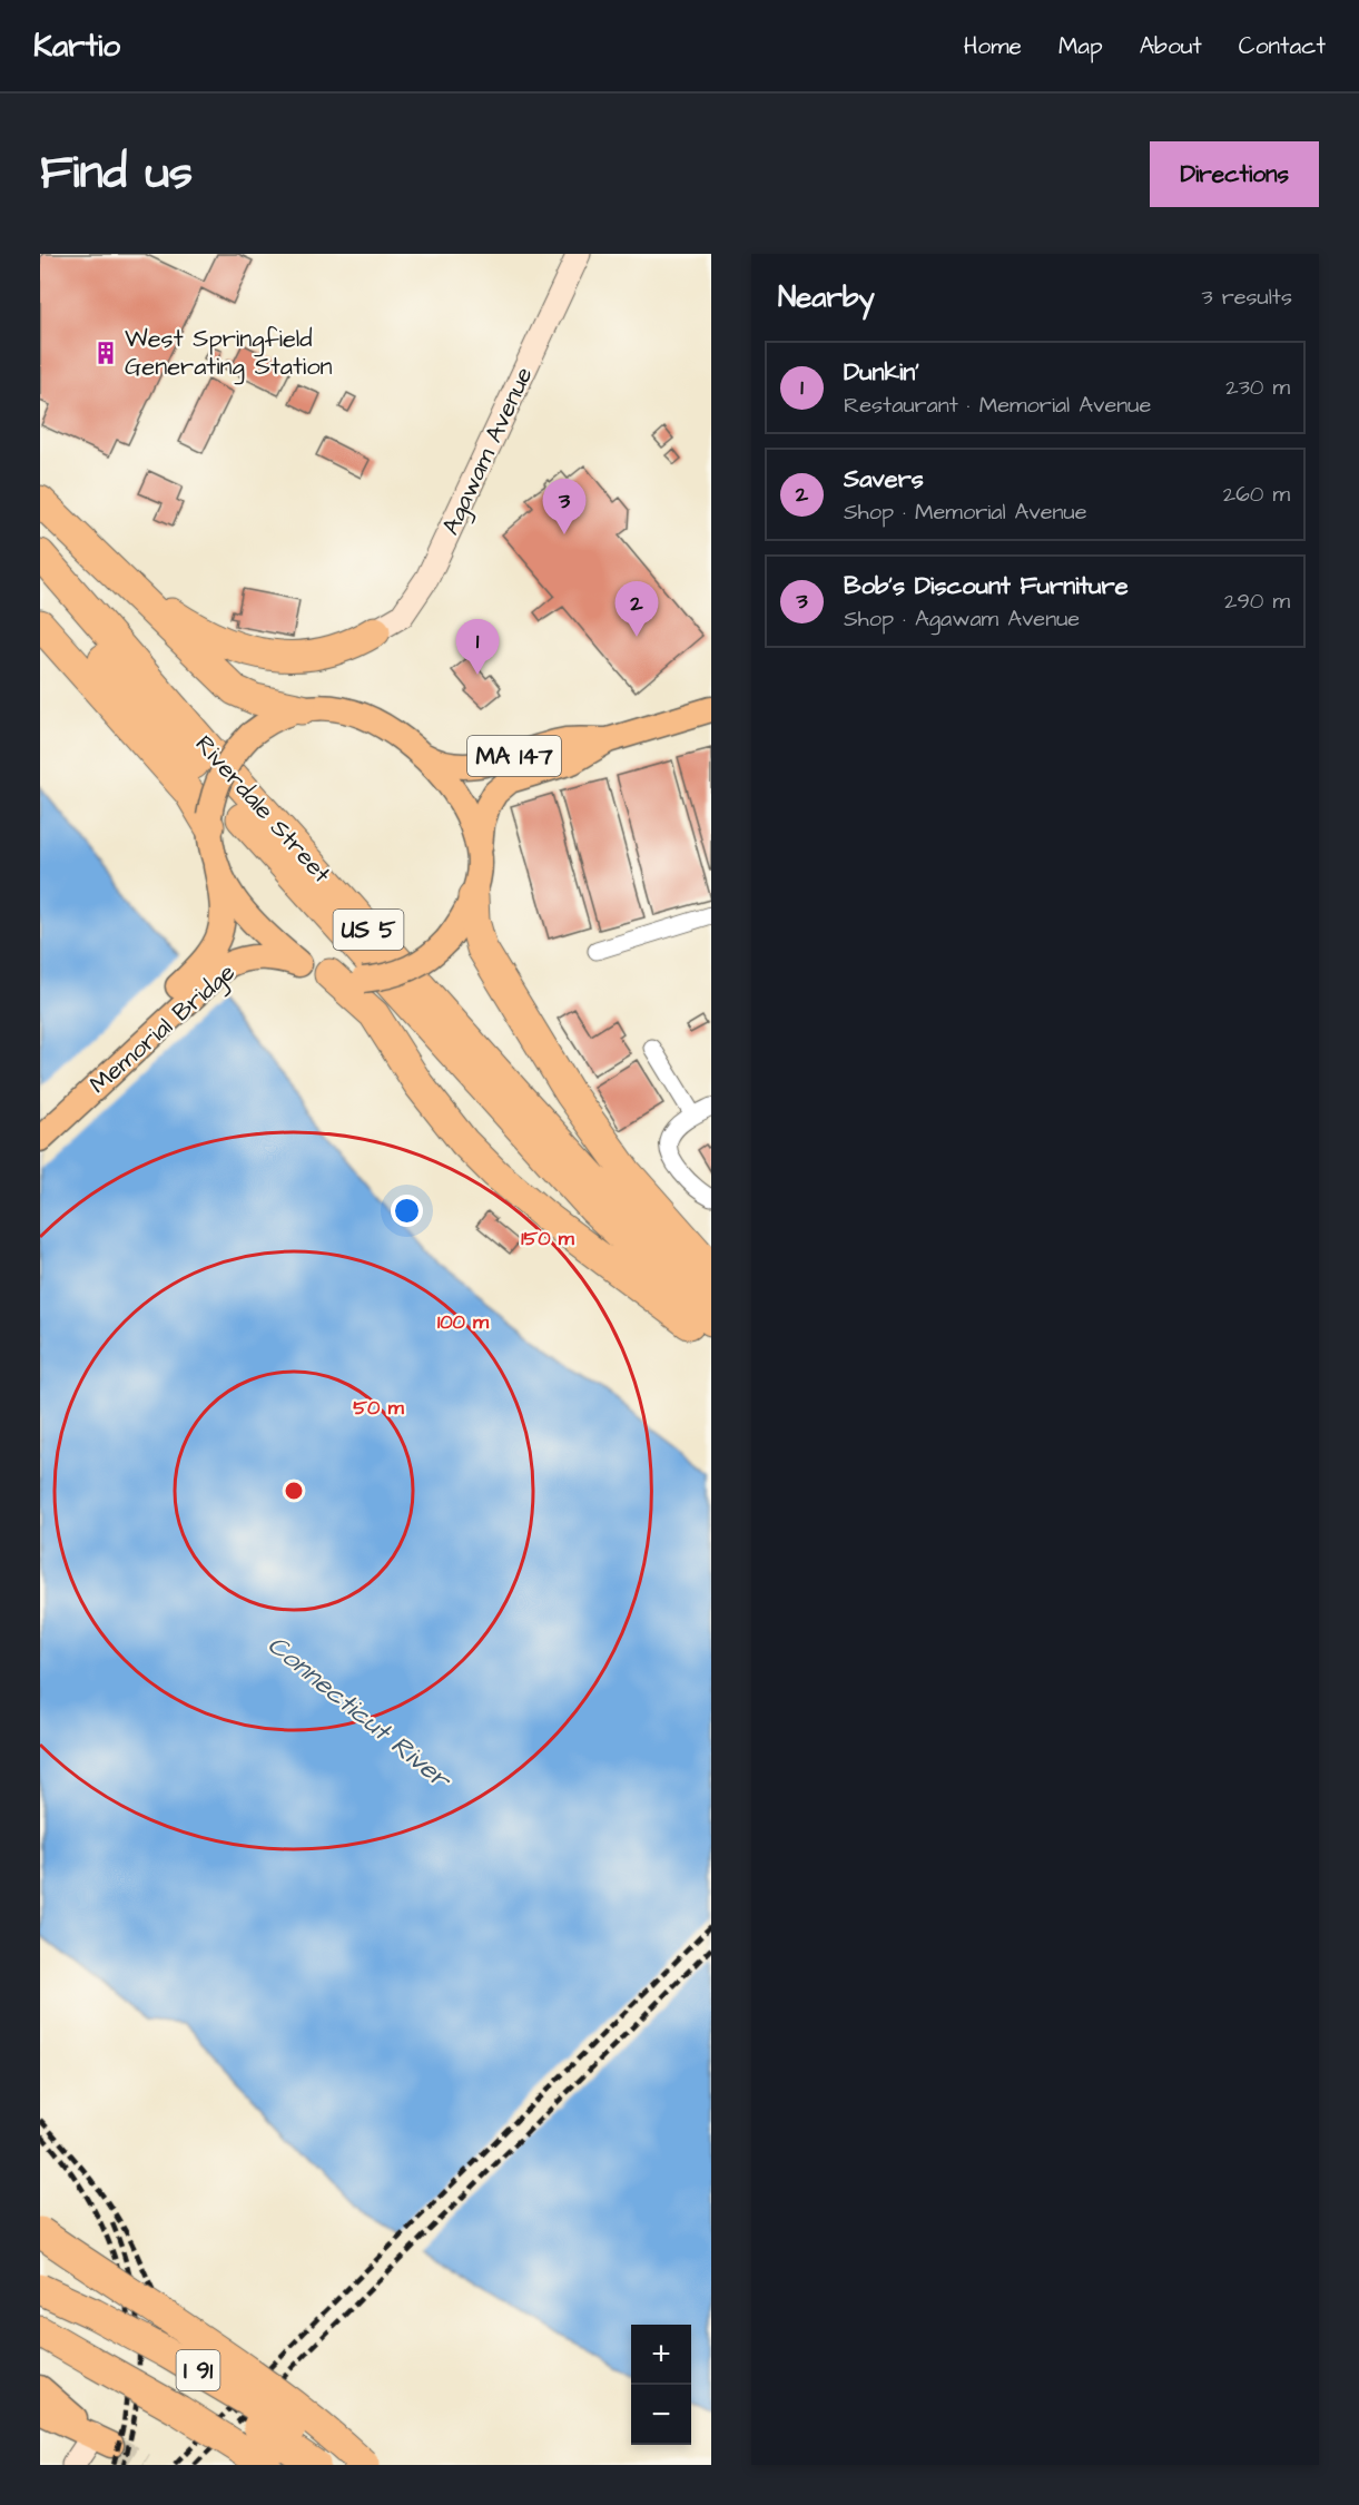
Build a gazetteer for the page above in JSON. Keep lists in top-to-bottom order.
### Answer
{
  "streets": {
    "highway": ["Riverdale Street", "US 5", "I 91"],
    "main road": ["MA 147", "Memorial Bridge"],
    "street": ["Agawam Avenue"]
  },
  "water": ["Connecticut River"],
  "places": {
    "building": ["West Springfield Generating Station"]
  },
  "page": {
    "header": "Kartio",
    "nav": [
      "Home",
      "Map",
      "About",
      "Contact"
    ],
    "title": "Find us",
    "buttons": "Directions",
    "heading": ["Nearby", "3 results"],
    "list": [
      {
        "mark": "1",
        "name": "Dunkin'",
        "note": "Restaurant · Memorial Avenue",
        "value": "230 m"
      },
      {
        "mark": "2",
        "name": "Savers",
        "note": "Shop · Memorial Avenue",
        "value": "260 m"
      },
      {
        "mark": "3",
        "name": "Bob's Discount Furniture",
        "note": "Shop · Agawam Avenue",
        "value": "290 m"
      }
    ],
    "pins": ["3", "2", "1"],
    "map_buttons": ["+", "−"]
  },
  "rings": ["150 m", "100 m", "50 m"]
}
